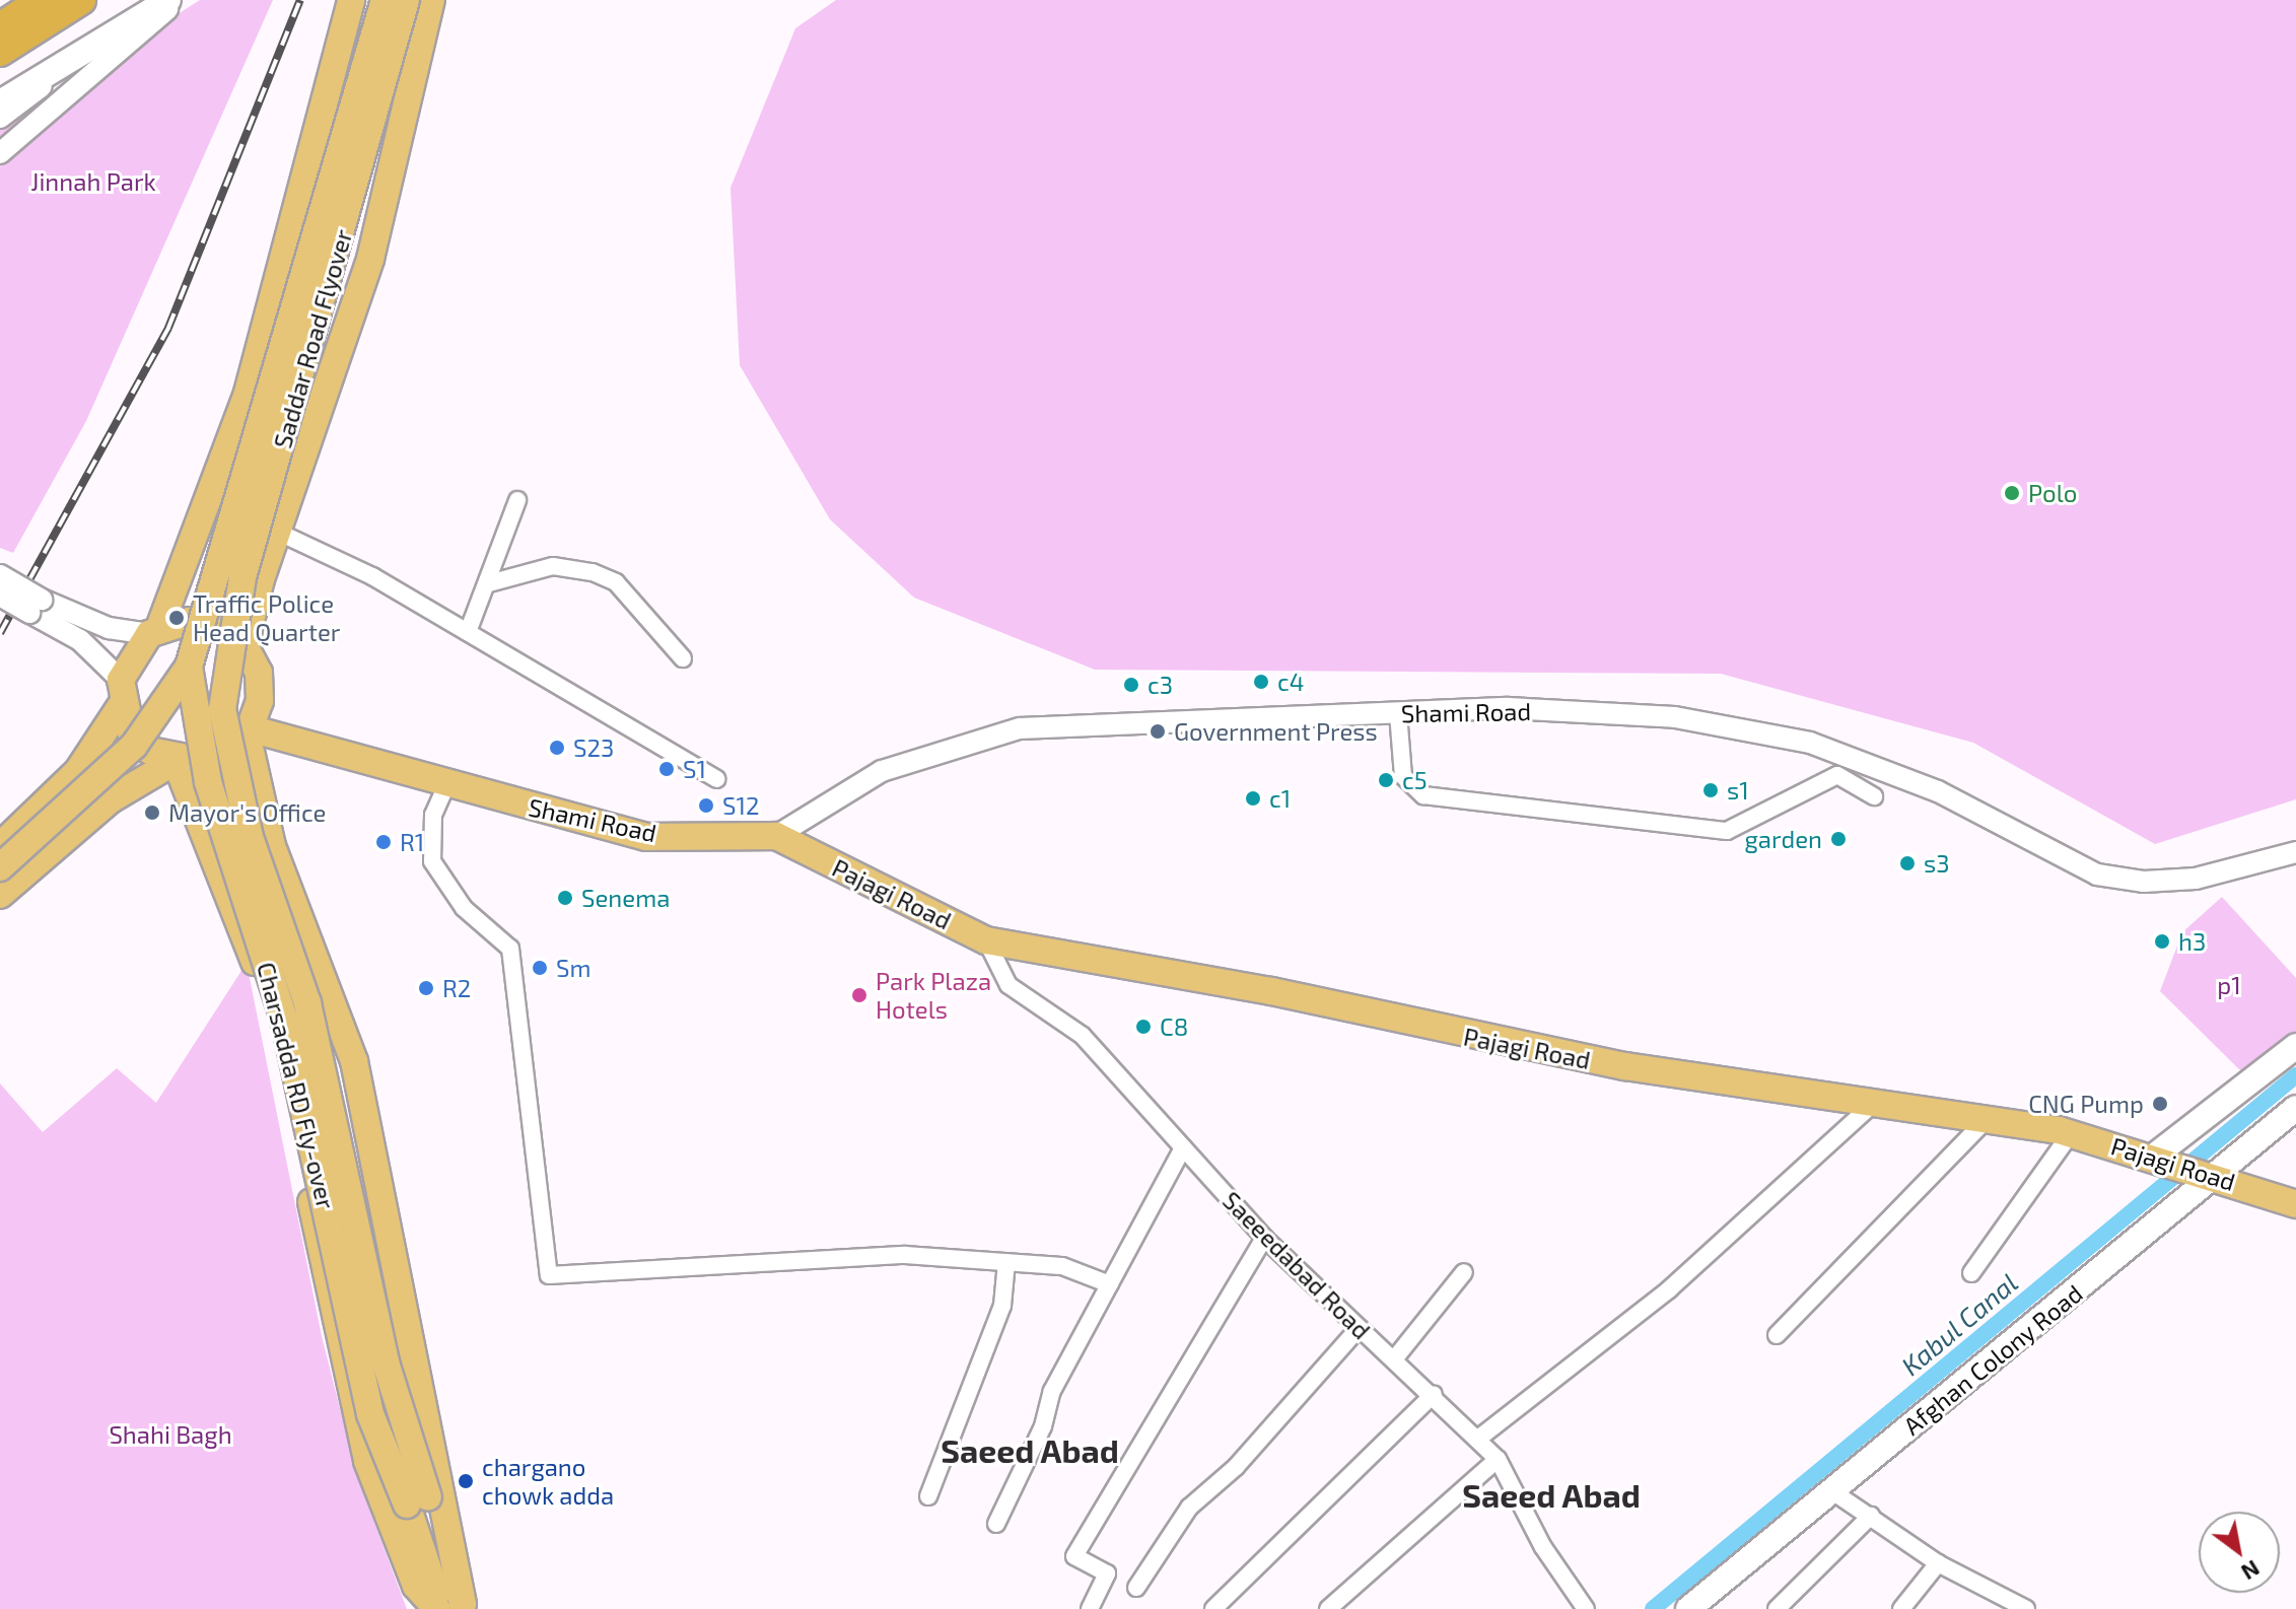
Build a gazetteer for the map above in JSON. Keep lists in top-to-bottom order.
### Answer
{
  "streets": {
    "main road": [
      "Saddar Road Flyover",
      "Shami Road",
      "Pajagi Road",
      "Charsadda RD Fly-over",
      "Afghan Colony Road"
    ],
    "street": ["Saeeedabad Road"]
  },
  "crossings": [
    ["Saddar Road Flyover", "Charsadda RD Fly-over"],
    ["Shami Road", "Pajagi Road"],
    ["Pajagi Road", "Saeeedabad Road"],
    ["Pajagi Road", "Afghan Colony Road"]
  ],
  "districts": ["Saeed Abad", "Saeed Abad"],
  "water": ["Kabul Canal"],
  "parks": ["Jinnah Park", "p1", "Shahi Bagh"],
  "places": [
    "Polo",
    "Traffic Police Head Quarter",
    "c4",
    "c3",
    "Government Press",
    "S23",
    "S1",
    "c5",
    "s1",
    "c1",
    "S12",
    "Mayor's Office",
    "garden",
    "R1",
    "s3",
    "Senema",
    "h3",
    "Sm",
    "R2",
    "Park Plaza Hotels",
    "C8",
    "CNG Pump",
    "chargano chowk adda"
  ],
  "north": "bottom right"
}
